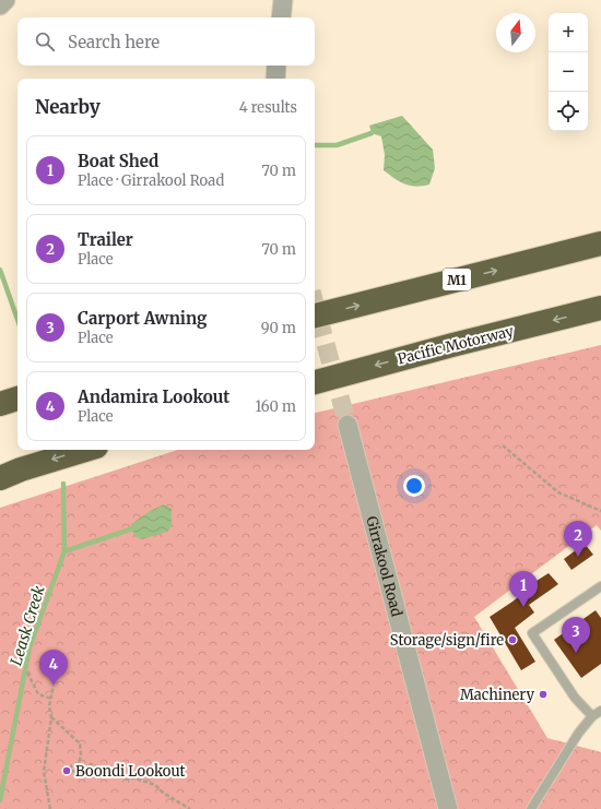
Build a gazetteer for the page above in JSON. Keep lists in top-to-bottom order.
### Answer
{
  "streets": {
    "highway": ["M1", "Pacific Motorway"],
    "street": ["Girrakool Road"]
  },
  "water": ["Leask Creek"],
  "places": ["Storage/sign/fire", "Machinery", "Boondi Lookout"],
  "north": "top",
  "page": {
    "map_buttons": ["+", "−"],
    "search": "Search here",
    "heading": ["Nearby", "4 results"],
    "list": [
      {
        "mark": "1",
        "name": "Boat Shed",
        "note": "Place · Girrakool Road",
        "value": "70 m"
      },
      {
        "mark": "2",
        "name": "Trailer",
        "note": "Place",
        "value": "70 m"
      },
      {
        "mark": "3",
        "name": "Carport Awning",
        "note": "Place",
        "value": "90 m"
      },
      {
        "mark": "4",
        "name": "Andamira Lookout",
        "note": "Place",
        "value": "160 m"
      }
    ],
    "pins": [
      "2",
      "1",
      "3",
      "4"
    ]
  }
}
